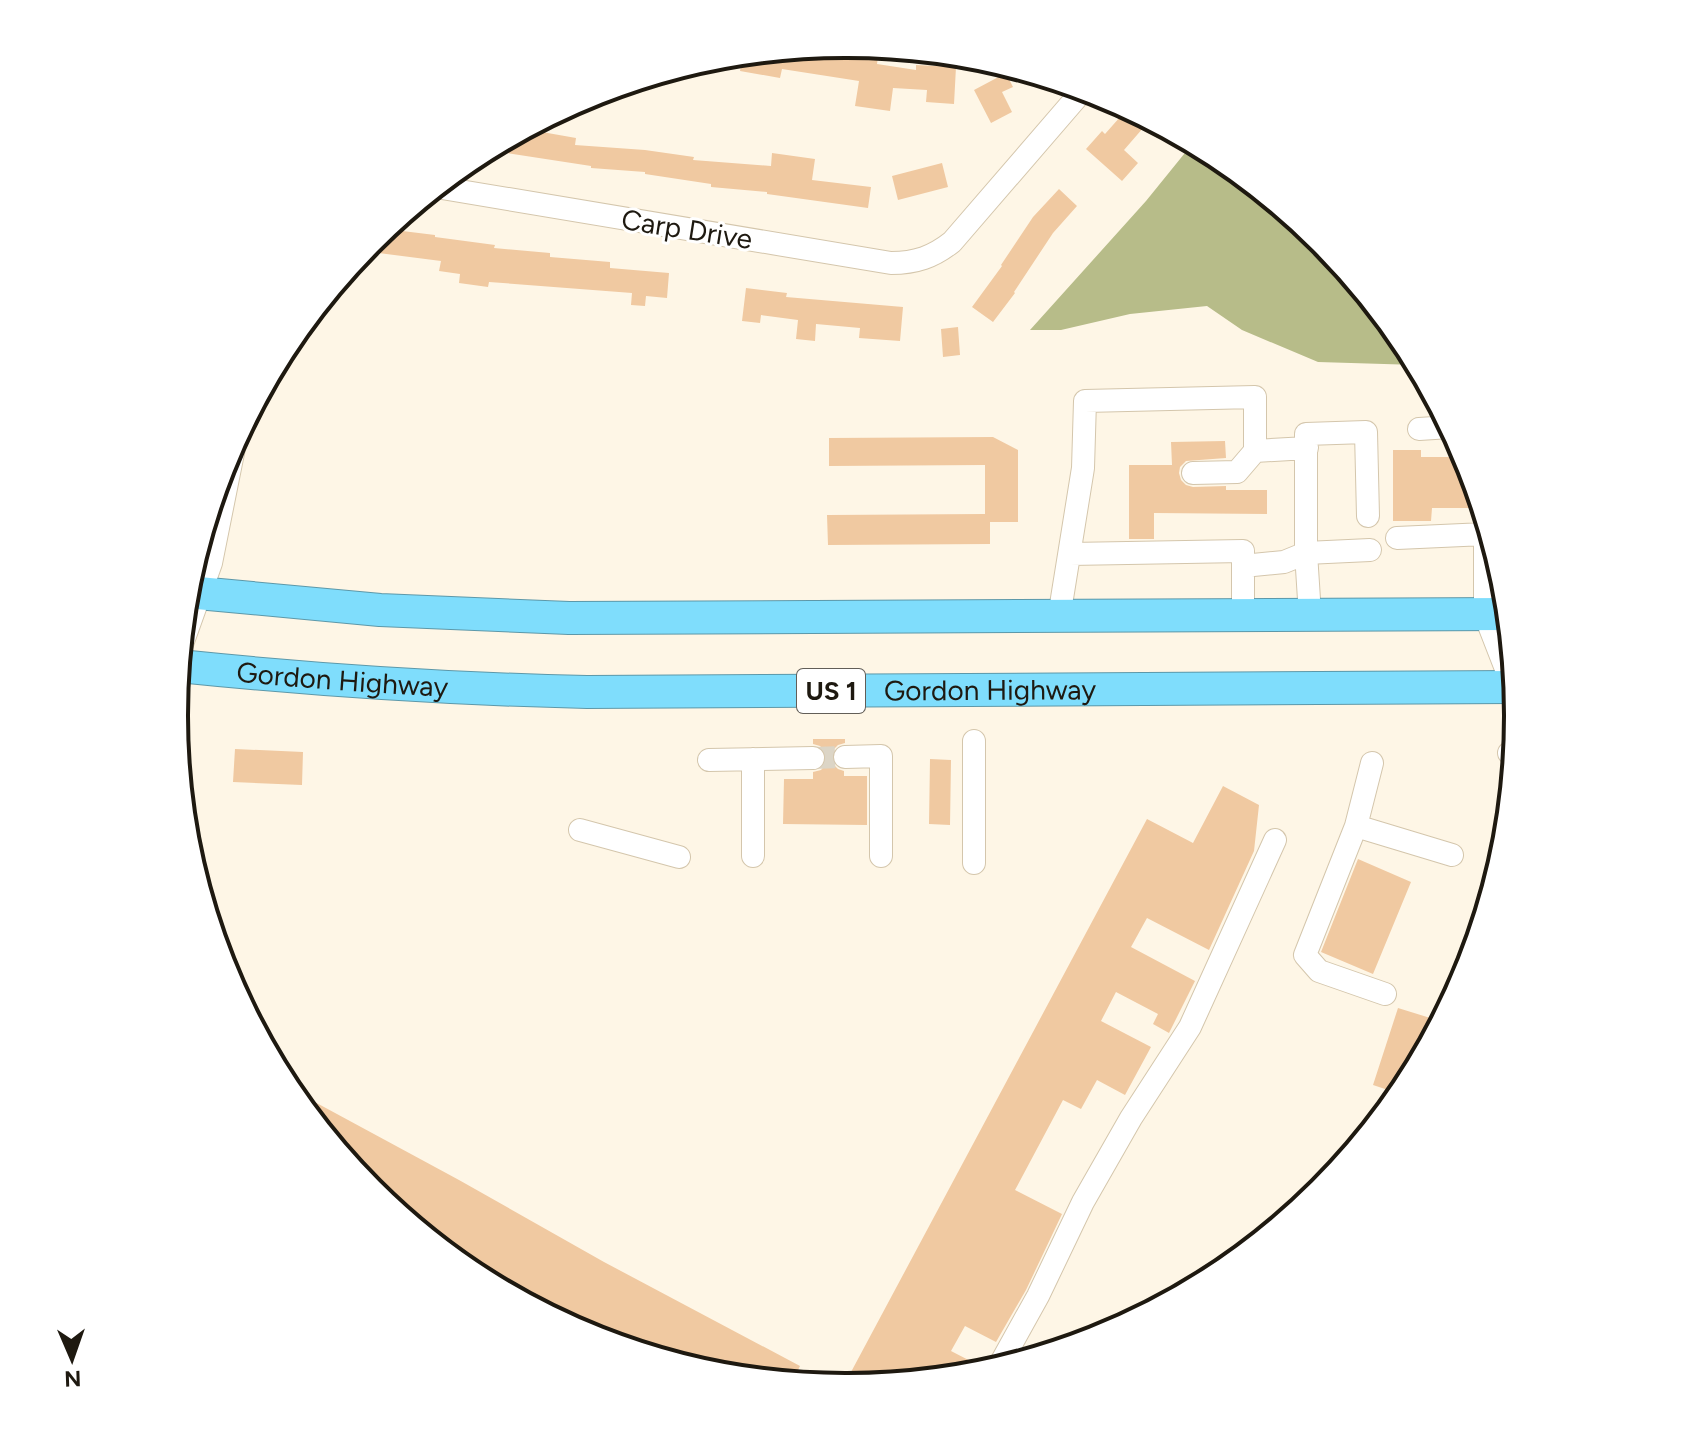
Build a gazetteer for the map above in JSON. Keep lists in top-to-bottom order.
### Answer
{
  "streets": {
    "highway": ["Gordon Highway", "US 1"],
    "street": ["Carp Drive"]
  },
  "north": "bottom"
}
